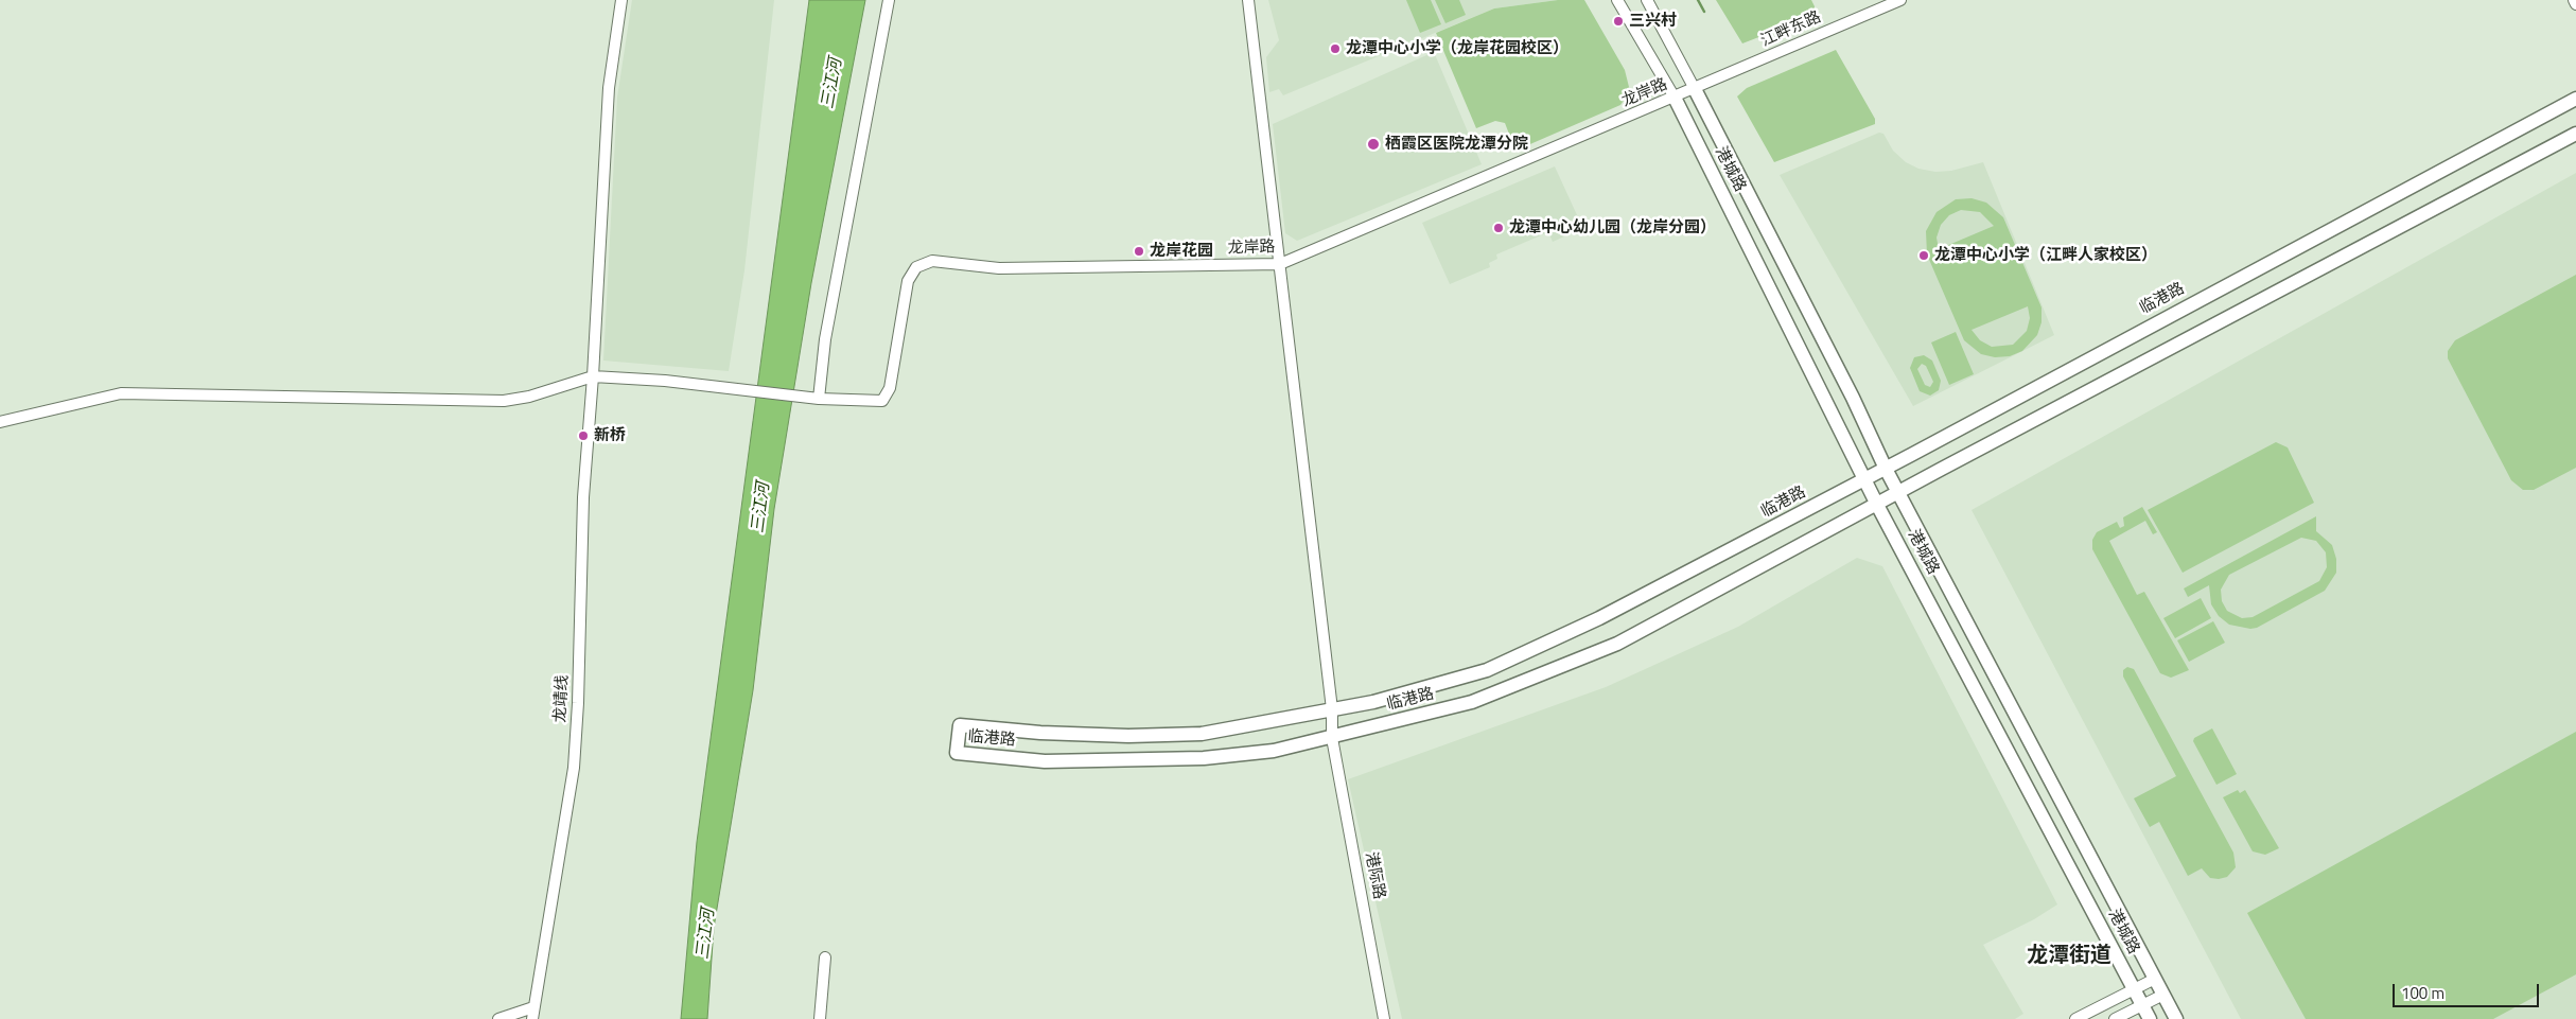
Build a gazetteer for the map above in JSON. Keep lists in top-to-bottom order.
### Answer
{
  "streets": {
    "main road": ["港城路", "临港路"],
    "street": [
      "江畔东路",
      "龙岸路",
      "龙靖线",
      "港际路"
    ]
  },
  "crossings": [
    ["江畔东路", "龙岸路"],
    ["江畔东路", "港城路"],
    ["龙岸路", "港城路"],
    ["龙岸路", "港际路"],
    ["港城路", "临港路"],
    ["临港路", "港际路"]
  ],
  "districts": ["龙潭街道"],
  "water": ["三江河"],
  "places": [
    "三兴村",
    "龙潭中心小学（龙岸花园校区）",
    "栖霞区医院龙潭分院",
    "龙潭中心幼儿园（龙岸分园）",
    "龙岸花园",
    "龙潭中心小学（江畔人家校区）",
    "新桥"
  ],
  "scale_bar": "100 m"
}
